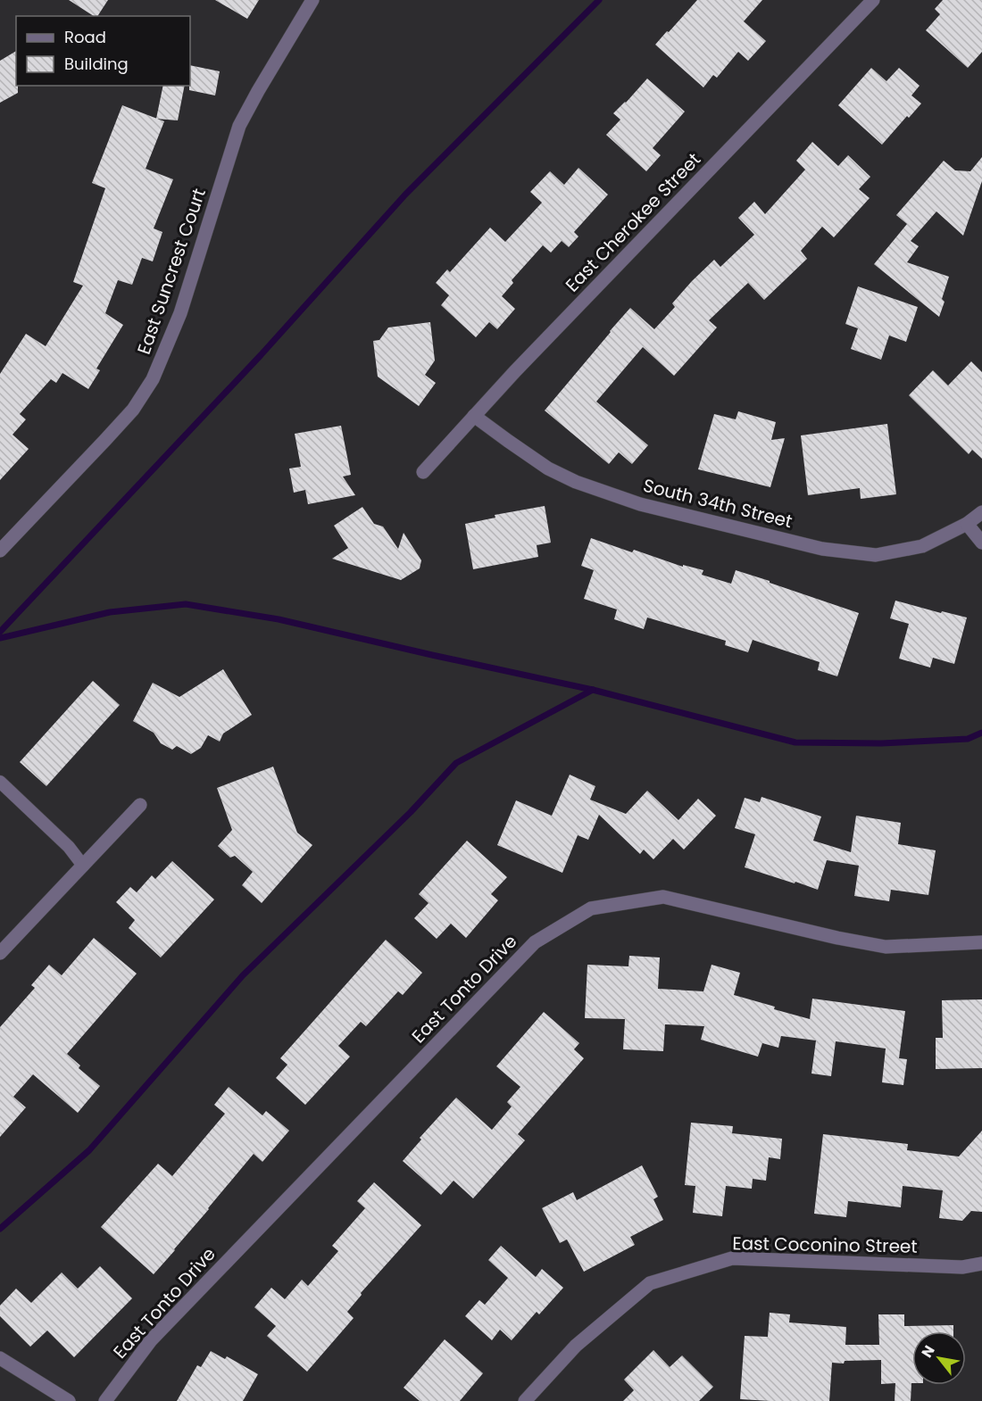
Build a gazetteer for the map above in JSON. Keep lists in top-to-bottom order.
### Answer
{
  "streets": {
    "street": [
      "East Cherokee Street",
      "East Suncrest Court",
      "South 34th Street",
      "East Tonto Drive",
      "East Coconino Street"
    ]
  },
  "crossings": [
    ["East Cherokee Street", "South 34th Street"]
  ],
  "legend": ["Road", "Building"],
  "north": "top left"
}
